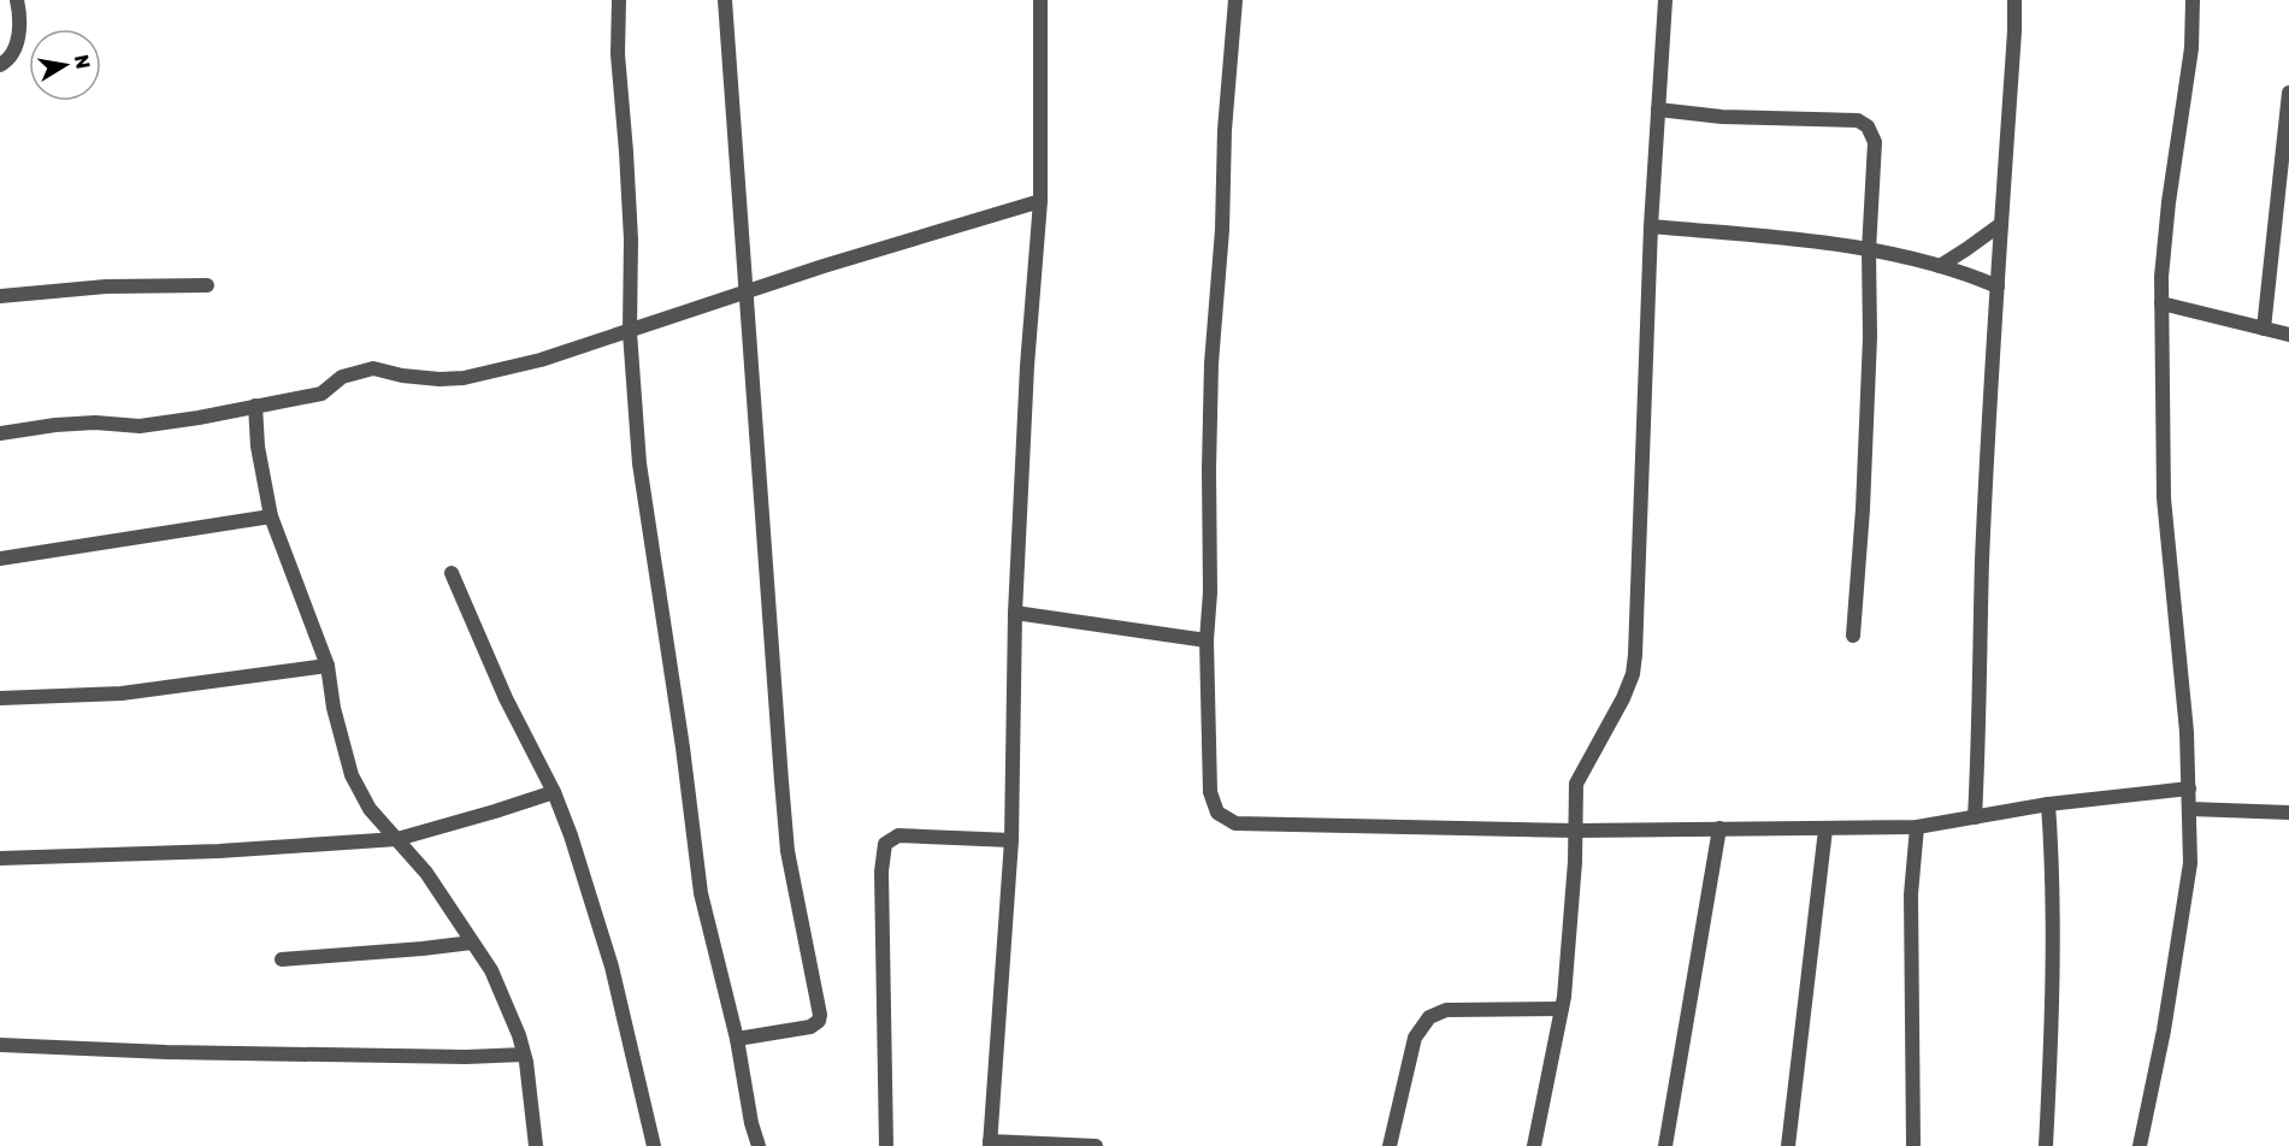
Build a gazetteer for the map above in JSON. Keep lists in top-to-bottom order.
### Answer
{
  "north": "right"
}
